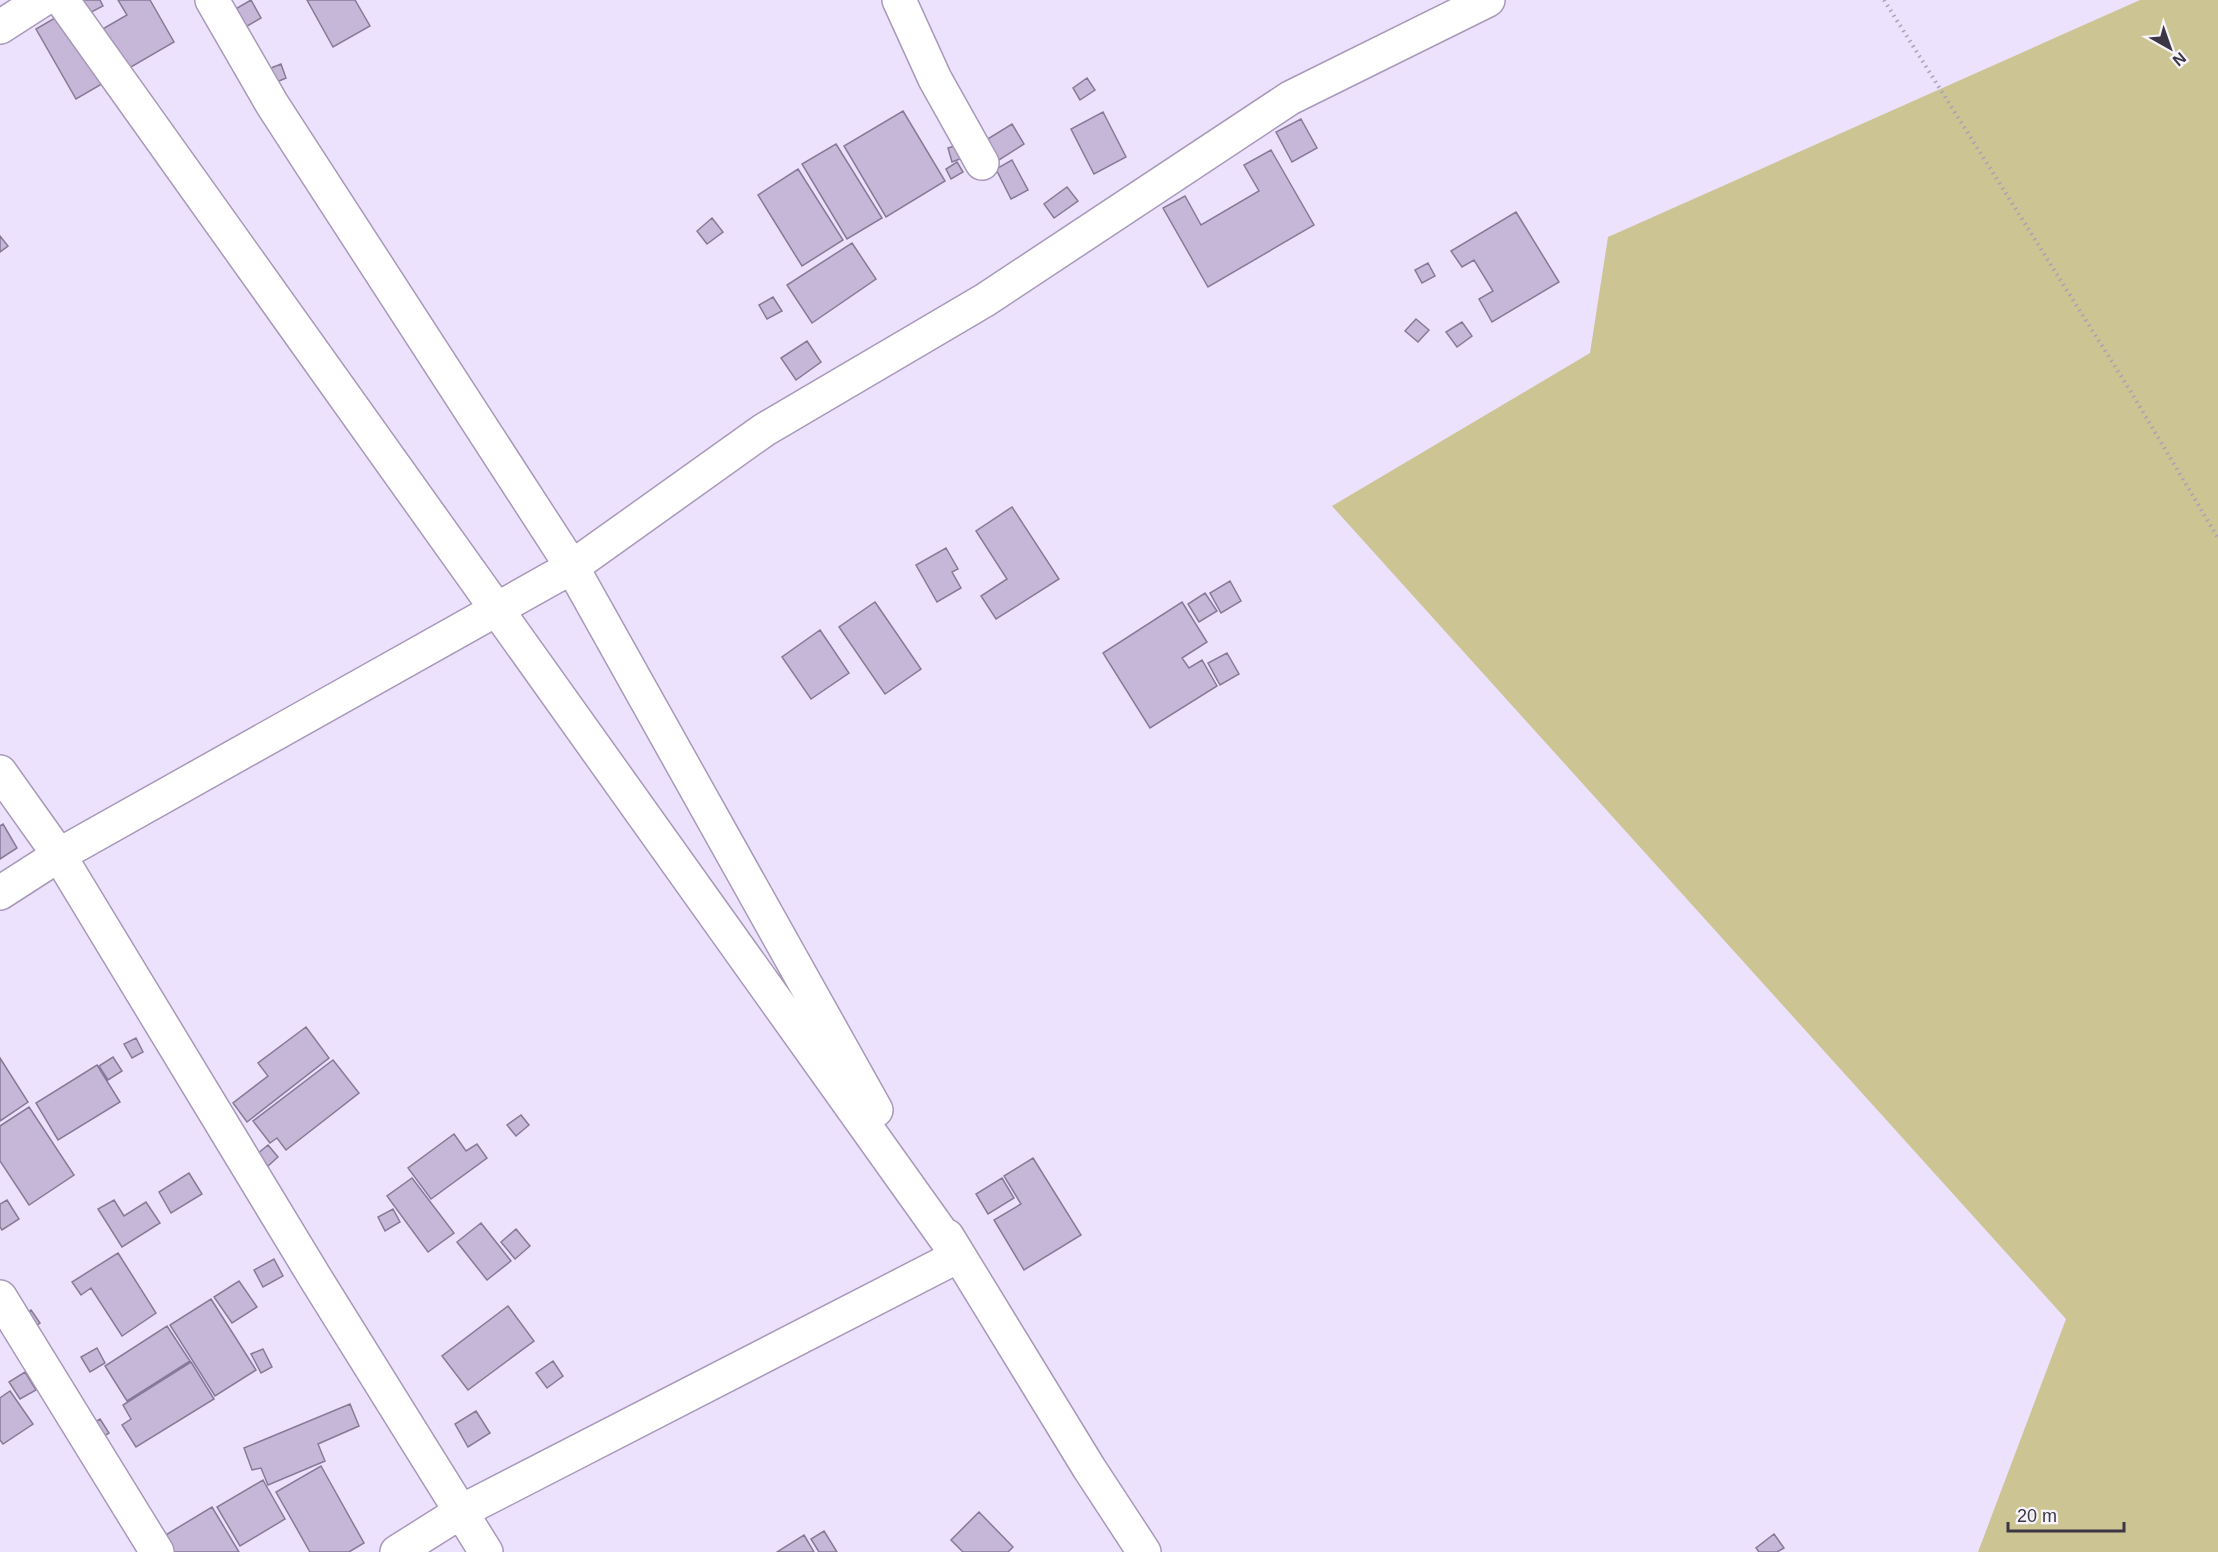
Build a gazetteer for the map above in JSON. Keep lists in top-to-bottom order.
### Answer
{
  "scale_bar": "20 m",
  "north": "bottom right"
}
